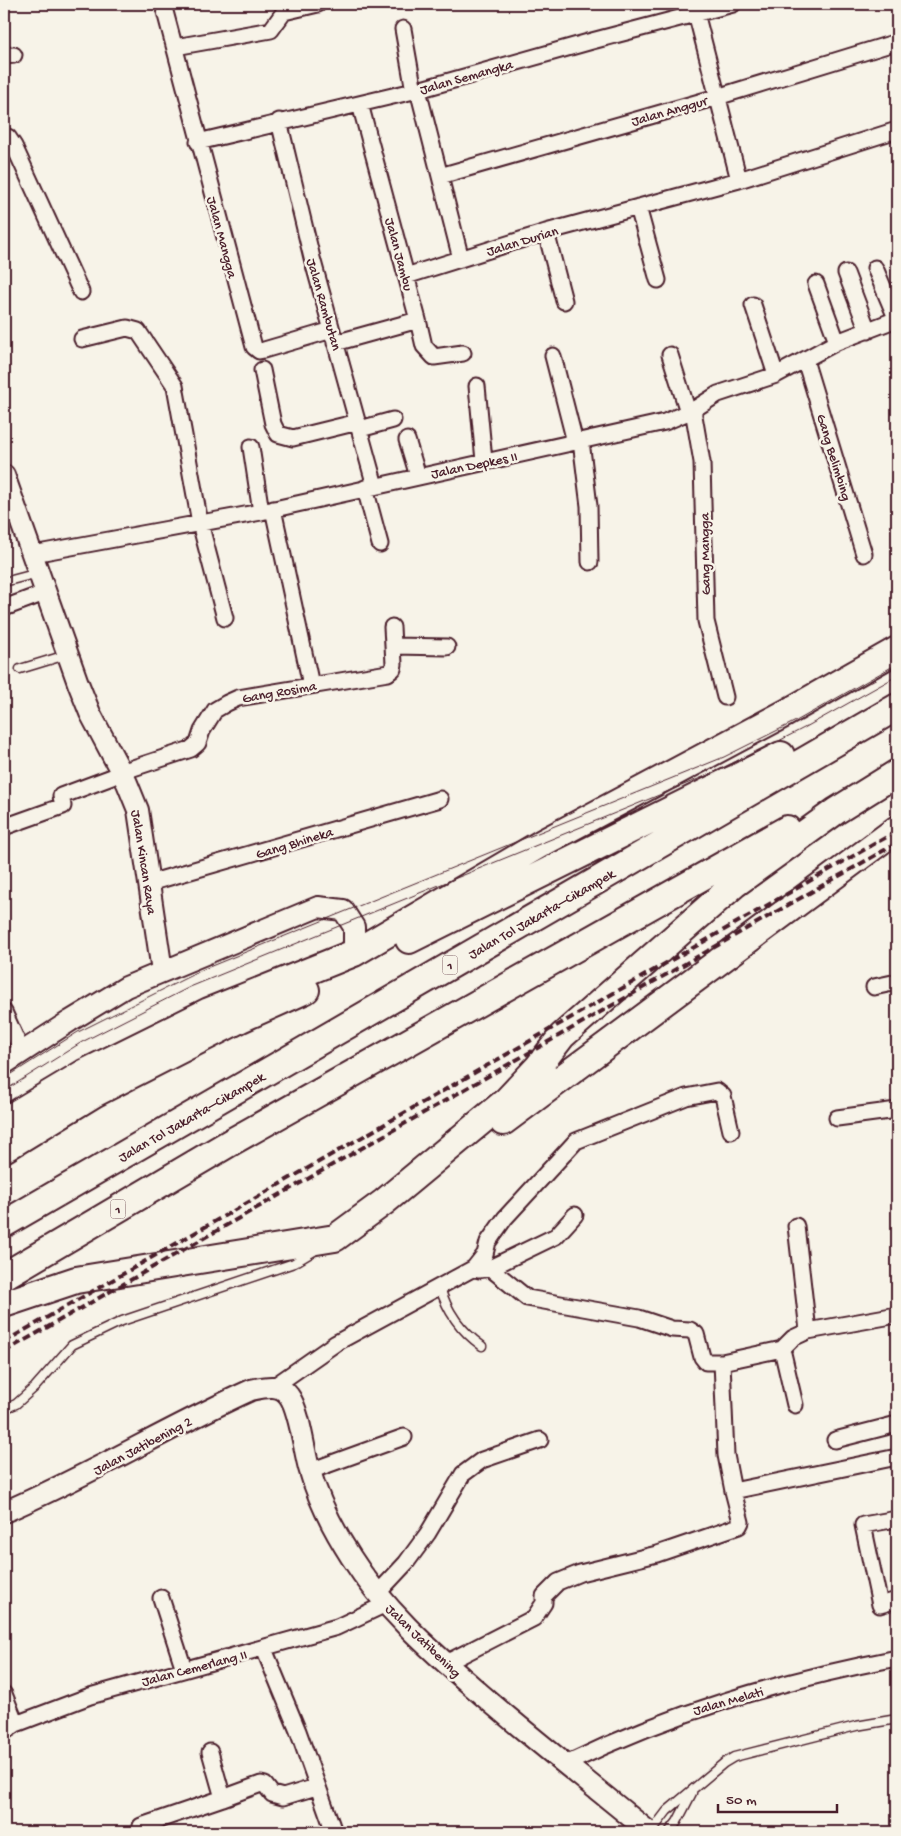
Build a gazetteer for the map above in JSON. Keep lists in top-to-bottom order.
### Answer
{
  "streets": {
    "highway": ["Jalan Tol Jakarta–Cikampek", "1"],
    "main road": ["Jalan Kincan Raya", "Jalan Jatibening 2", "Jalan Jatibening"],
    "street": [
      "Jalan Semangka",
      "Jalan Anggur",
      "Jalan Mangga",
      "Jalan Durian",
      "Jalan Jambu",
      "Jalan Rambutan",
      "Gang Belimbing",
      "Jalan Depkes II",
      "Gang Mangga",
      "Gang Rosima",
      "Gang Bhineka",
      "Jalan Cemerlang II",
      "Jalan Melati"
    ]
  },
  "crossings": [
    ["Jalan Semangka", "Jalan Mangga"],
    ["Jalan Semangka", "Jalan Jambu"],
    ["Jalan Semangka", "Jalan Rambutan"],
    ["Jalan Mangga", "Jalan Rambutan"],
    ["Jalan Durian", "Jalan Jambu"],
    ["Jalan Rambutan", "Jalan Depkes II"],
    ["Gang Belimbing", "Jalan Depkes II"],
    ["Jalan Depkes II", "Gang Mangga"],
    ["Jalan Depkes II", "Jalan Kincan Raya"],
    ["Gang Rosima", "Jalan Kincan Raya"],
    ["Gang Bhineka", "Jalan Kincan Raya"],
    ["Jalan Jatibening 2", "Jalan Jatibening"],
    ["Jalan Jatibening", "Jalan Cemerlang II"],
    ["Jalan Jatibening", "Jalan Melati"]
  ],
  "scale_bar": "50 m"
}
